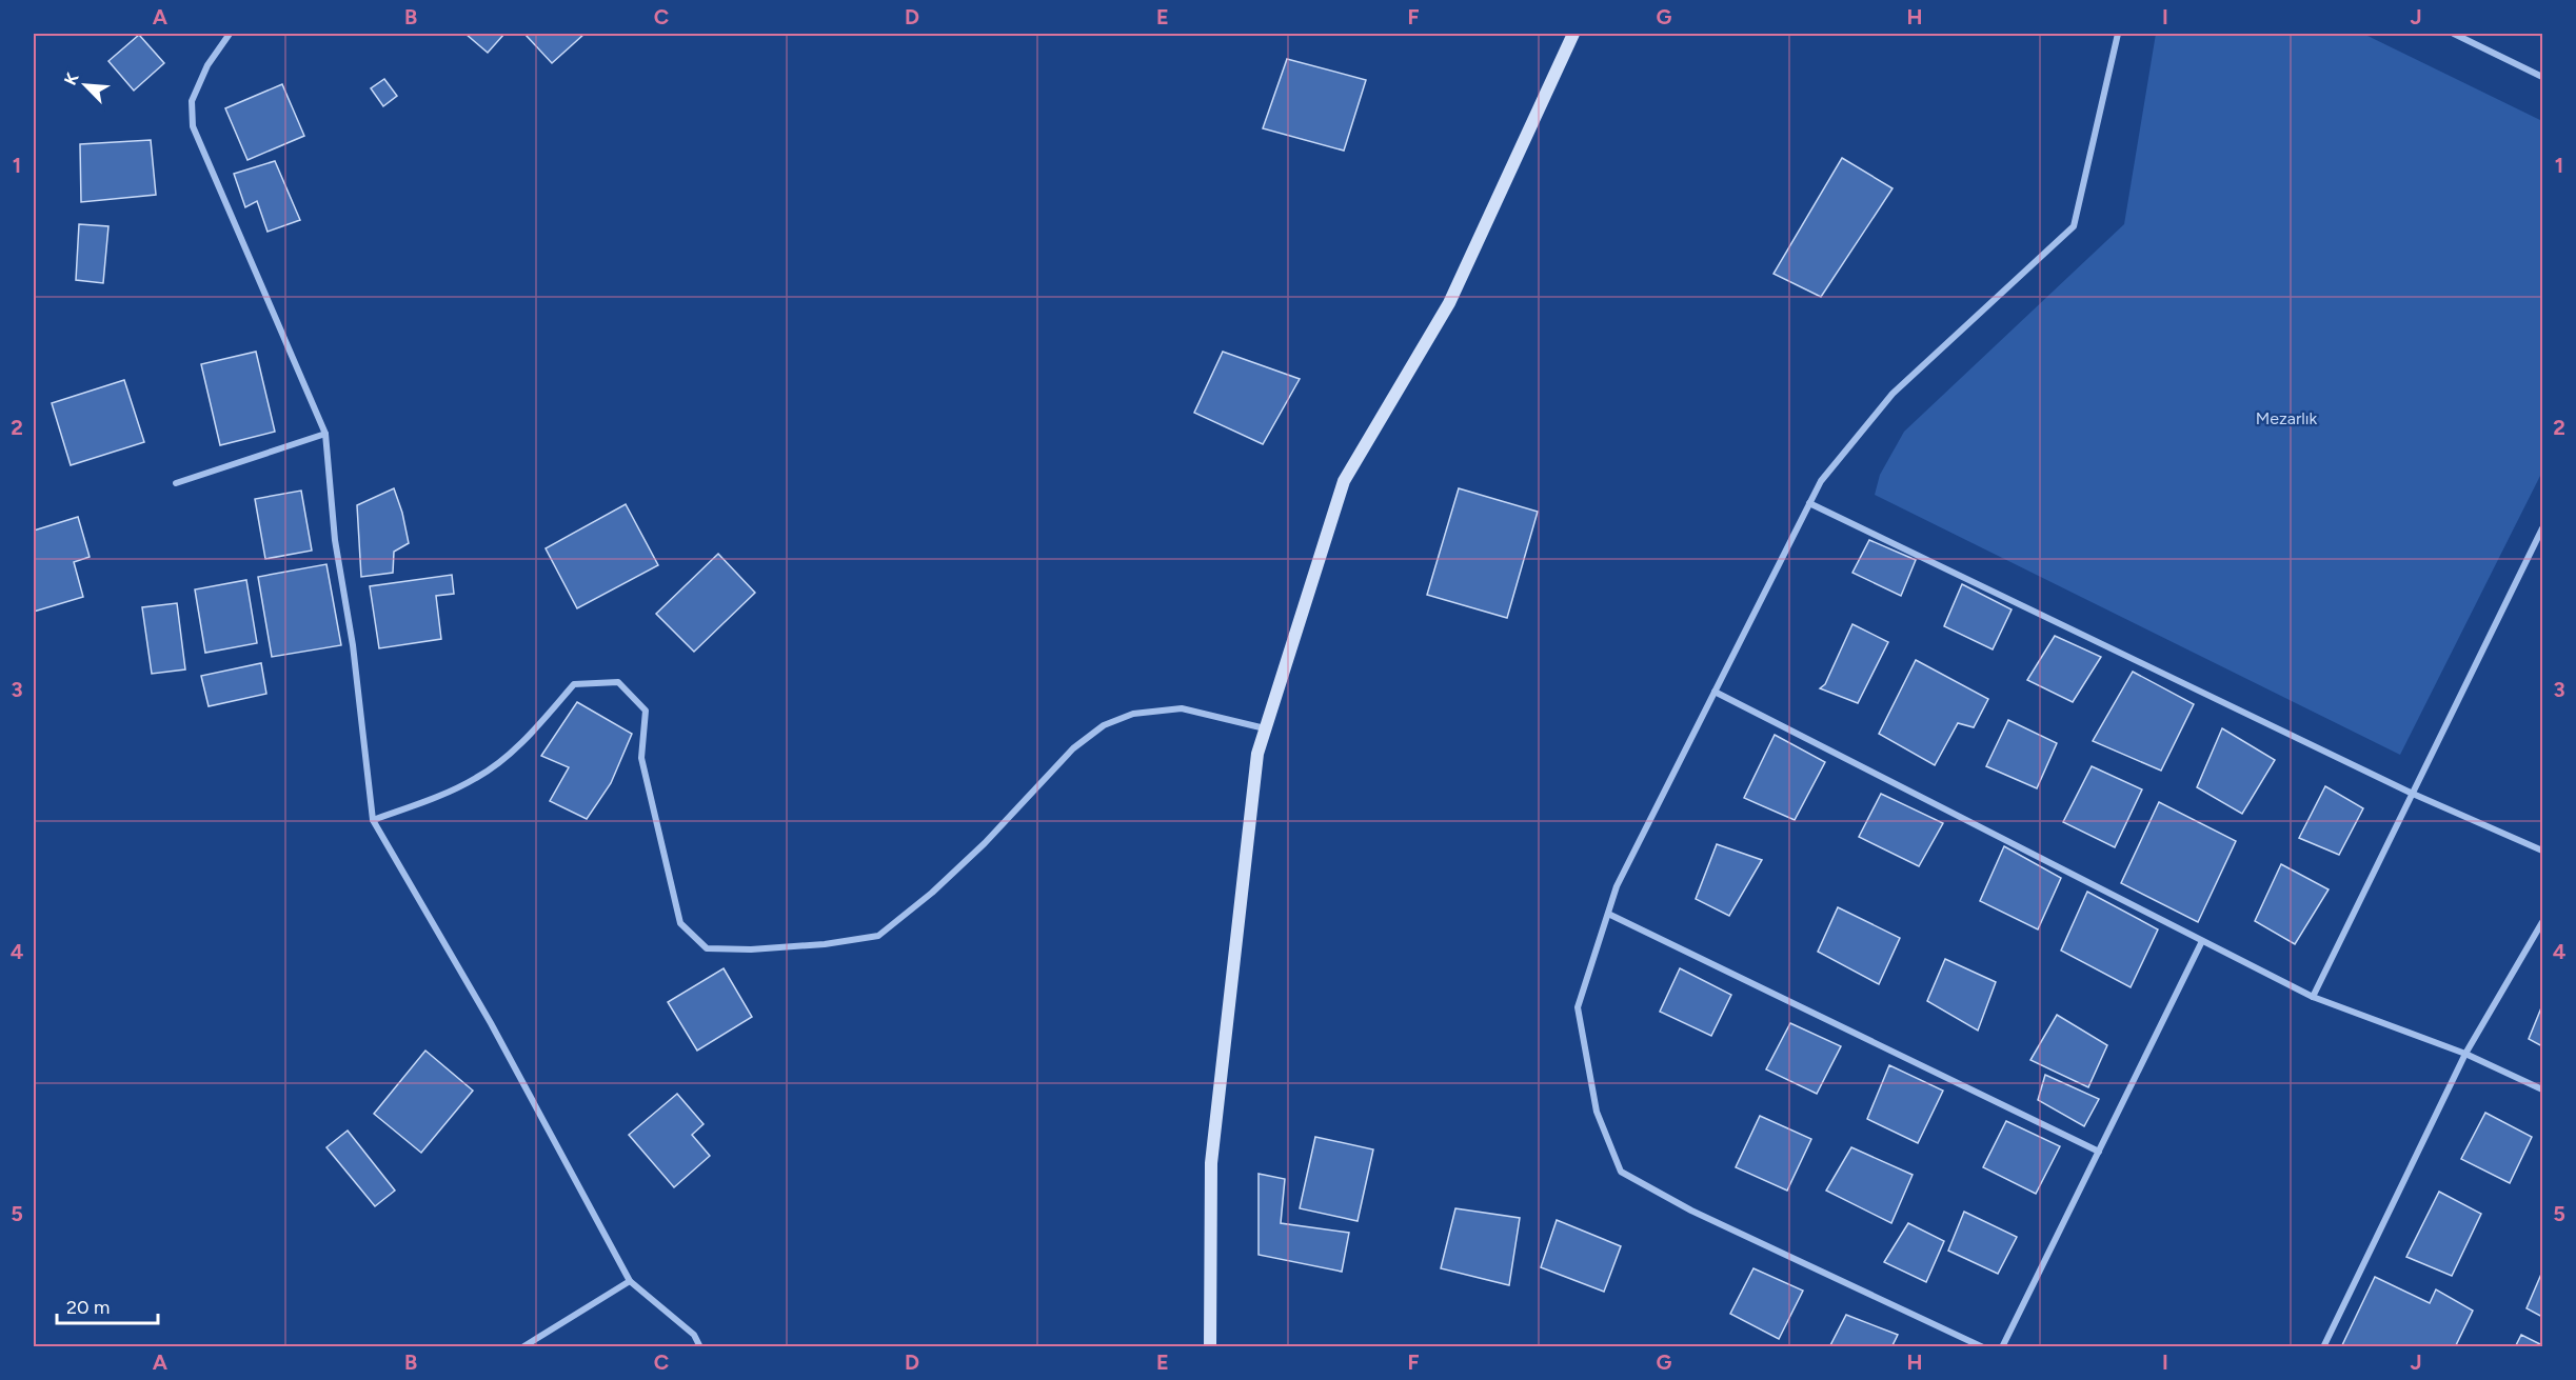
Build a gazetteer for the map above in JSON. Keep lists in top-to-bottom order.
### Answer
{
  "parks": ["Mezarlık"],
  "scale_bar": "20 m",
  "north": "top left",
  "grid": {
    "columns": [
      "A",
      "B",
      "C",
      "D",
      "E",
      "F",
      "G",
      "H",
      "I",
      "J"
    ],
    "rows": [
      "1",
      "2",
      "3",
      "4",
      "5"
    ]
  }
}
